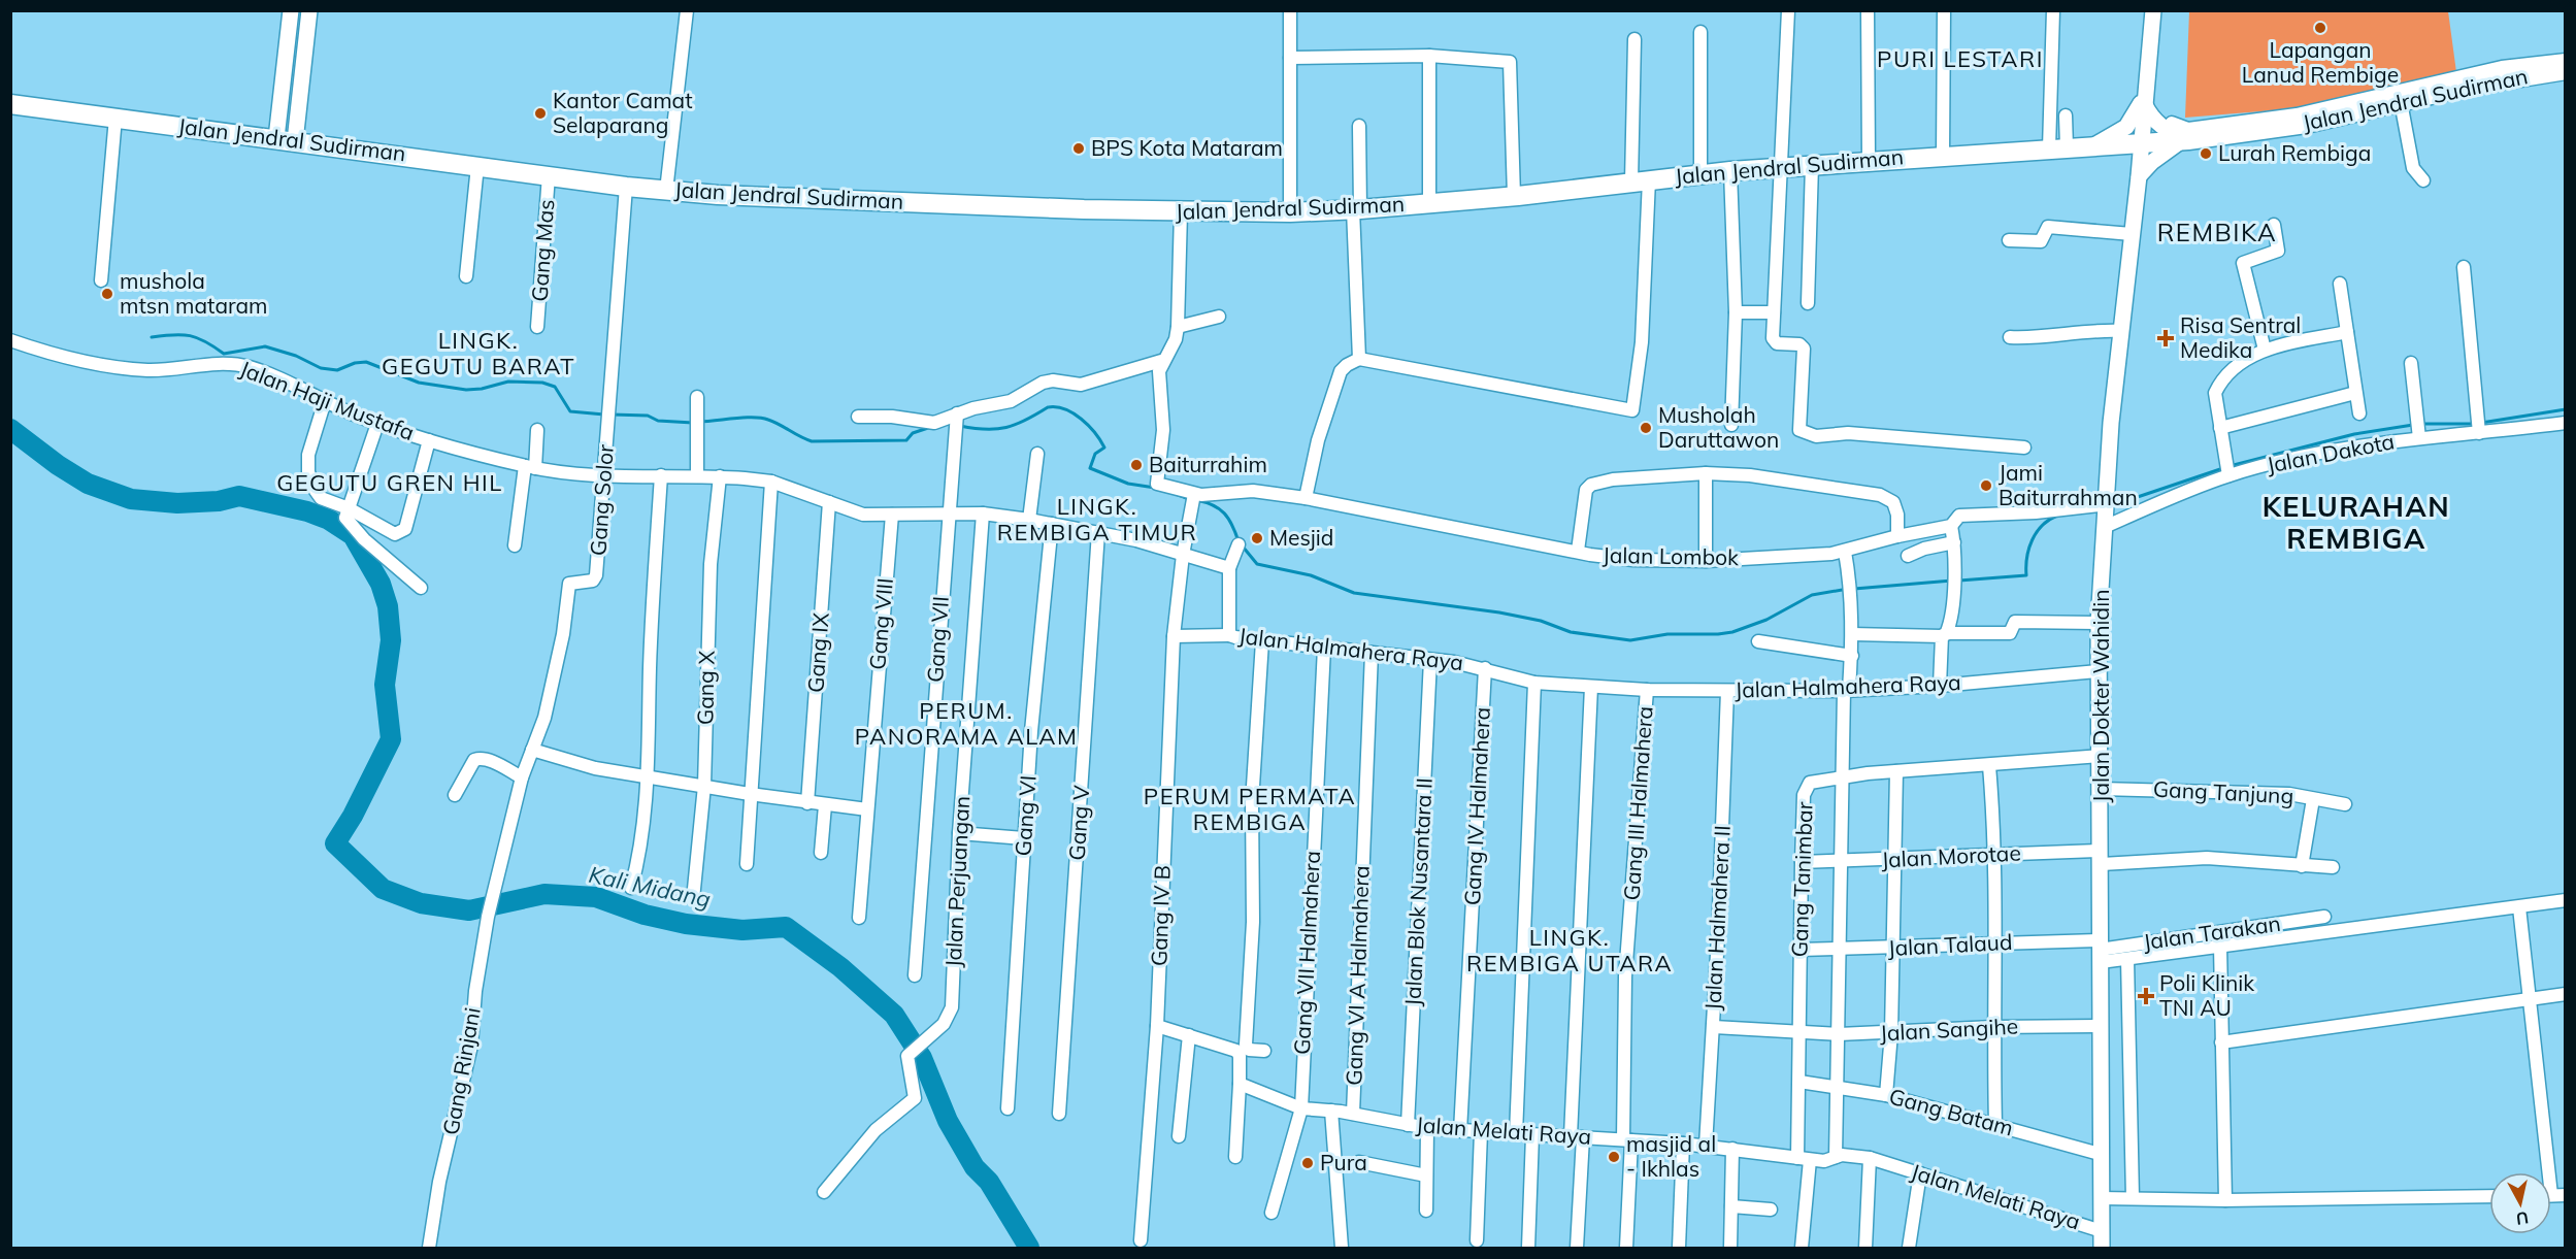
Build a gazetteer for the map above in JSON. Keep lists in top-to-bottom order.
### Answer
{
  "streets": {
    "highway": ["Jalan Jendral Sudirman"],
    "main road": ["Jalan Dokter Wahidin"],
    "street": [
      "Gang Mas",
      "Jalan Haji Mustafa",
      "Jalan Dakota",
      "Gang Solor",
      "Jalan Lombok",
      "Gang VIII",
      "Gang VII",
      "Jalan Halmahera Raya",
      "Gang IX",
      "Gang X",
      "Gang Tanjung",
      "Gang III Halmahera",
      "Gang IV Halmahera",
      "Gang VI",
      "Gang V",
      "Jalan Morotae",
      "Gang Tanimbar",
      "Jalan Perjuangan",
      "Jalan Blok Nusantara II",
      "Gang IV B",
      "Jalan Halmahera II",
      "Jalan Tarakan",
      "Jalan Talaud",
      "Gang VII Halmahera",
      "Gang VI A Halmahera",
      "Jalan Sangihe",
      "Gang Rinjani",
      "Gang Batam",
      "Jalan Melati Raya"
    ]
  },
  "crossings": [
    ["Jalan Jendral Sudirman", "Gang Mas"],
    ["Jalan Jendral Sudirman", "Gang Solor"],
    ["Jalan Jendral Sudirman", "Jalan Dokter Wahidin"],
    ["Jalan Haji Mustafa", "Gang Solor"],
    ["Jalan Dakota", "Jalan Lombok"],
    ["Jalan Dakota", "Jalan Dokter Wahidin"],
    ["Gang Solor", "Gang Rinjani"],
    ["Jalan Lombok", "Jalan Dokter Wahidin"],
    ["Jalan Lombok", "Gang IV B"],
    ["Jalan Halmahera Raya", "Jalan Dokter Wahidin"],
    ["Jalan Halmahera Raya", "Gang III Halmahera"],
    ["Jalan Halmahera Raya", "Gang IV Halmahera"],
    ["Jalan Halmahera Raya", "Jalan Blok Nusantara II"],
    ["Jalan Halmahera Raya", "Jalan Halmahera II"],
    ["Jalan Halmahera Raya", "Gang VII Halmahera"],
    ["Jalan Halmahera Raya", "Gang VI A Halmahera"],
    ["Jalan Dokter Wahidin", "Gang Tanjung"],
    ["Jalan Dokter Wahidin", "Jalan Morotae"],
    ["Jalan Dokter Wahidin", "Gang Tanimbar"],
    ["Jalan Dokter Wahidin", "Jalan Tarakan"],
    ["Jalan Dokter Wahidin", "Jalan Talaud"],
    ["Jalan Dokter Wahidin", "Jalan Sangihe"],
    ["Jalan Dokter Wahidin", "Gang Batam"],
    ["Jalan Dokter Wahidin", "Jalan Melati Raya"],
    ["Gang III Halmahera", "Jalan Melati Raya"],
    ["Gang IV Halmahera", "Jalan Melati Raya"],
    ["Jalan Morotae", "Gang Tanimbar"],
    ["Gang Tanimbar", "Jalan Talaud"],
    ["Gang Tanimbar", "Jalan Sangihe"],
    ["Gang Tanimbar", "Gang Batam"],
    ["Gang Tanimbar", "Jalan Melati Raya"],
    ["Jalan Blok Nusantara II", "Jalan Melati Raya"],
    ["Jalan Halmahera II", "Jalan Sangihe"],
    ["Jalan Halmahera II", "Jalan Melati Raya"],
    ["Jalan Tarakan", "Jalan Talaud"],
    ["Gang VII Halmahera", "Jalan Melati Raya"],
    ["Gang VI A Halmahera", "Jalan Melati Raya"]
  ],
  "districts": [
    "PURI LESTARI",
    "REMBIKA",
    "LINGK. GEGUTU BARAT",
    "GEGUTU GREN HIL",
    "LINGK. REMBIGA TIMUR",
    "KELURAHAN REMBIGA",
    "PERUM. PANORAMA ALAM",
    "PERUM PERMATA REMBIGA",
    "LINGK. REMBIGA UTARA"
  ],
  "water": ["Kali Midang"],
  "places": {
    "other": [
      "Lapangan Lanud Rembige",
      "Kantor Camat Selaparang",
      "BPS Kota Mataram",
      "Lurah Rembiga",
      "mushola mtsn mataram",
      "Musholah Daruttawon",
      "Baiturrahim",
      "Jami Baiturrahman",
      "Mesjid",
      "masjid al - Ikhlas",
      "Pura"
    ],
    "health": ["Risa Sentral Medika", "Poli Klinik TNI AU"]
  },
  "north": "bottom"
}
